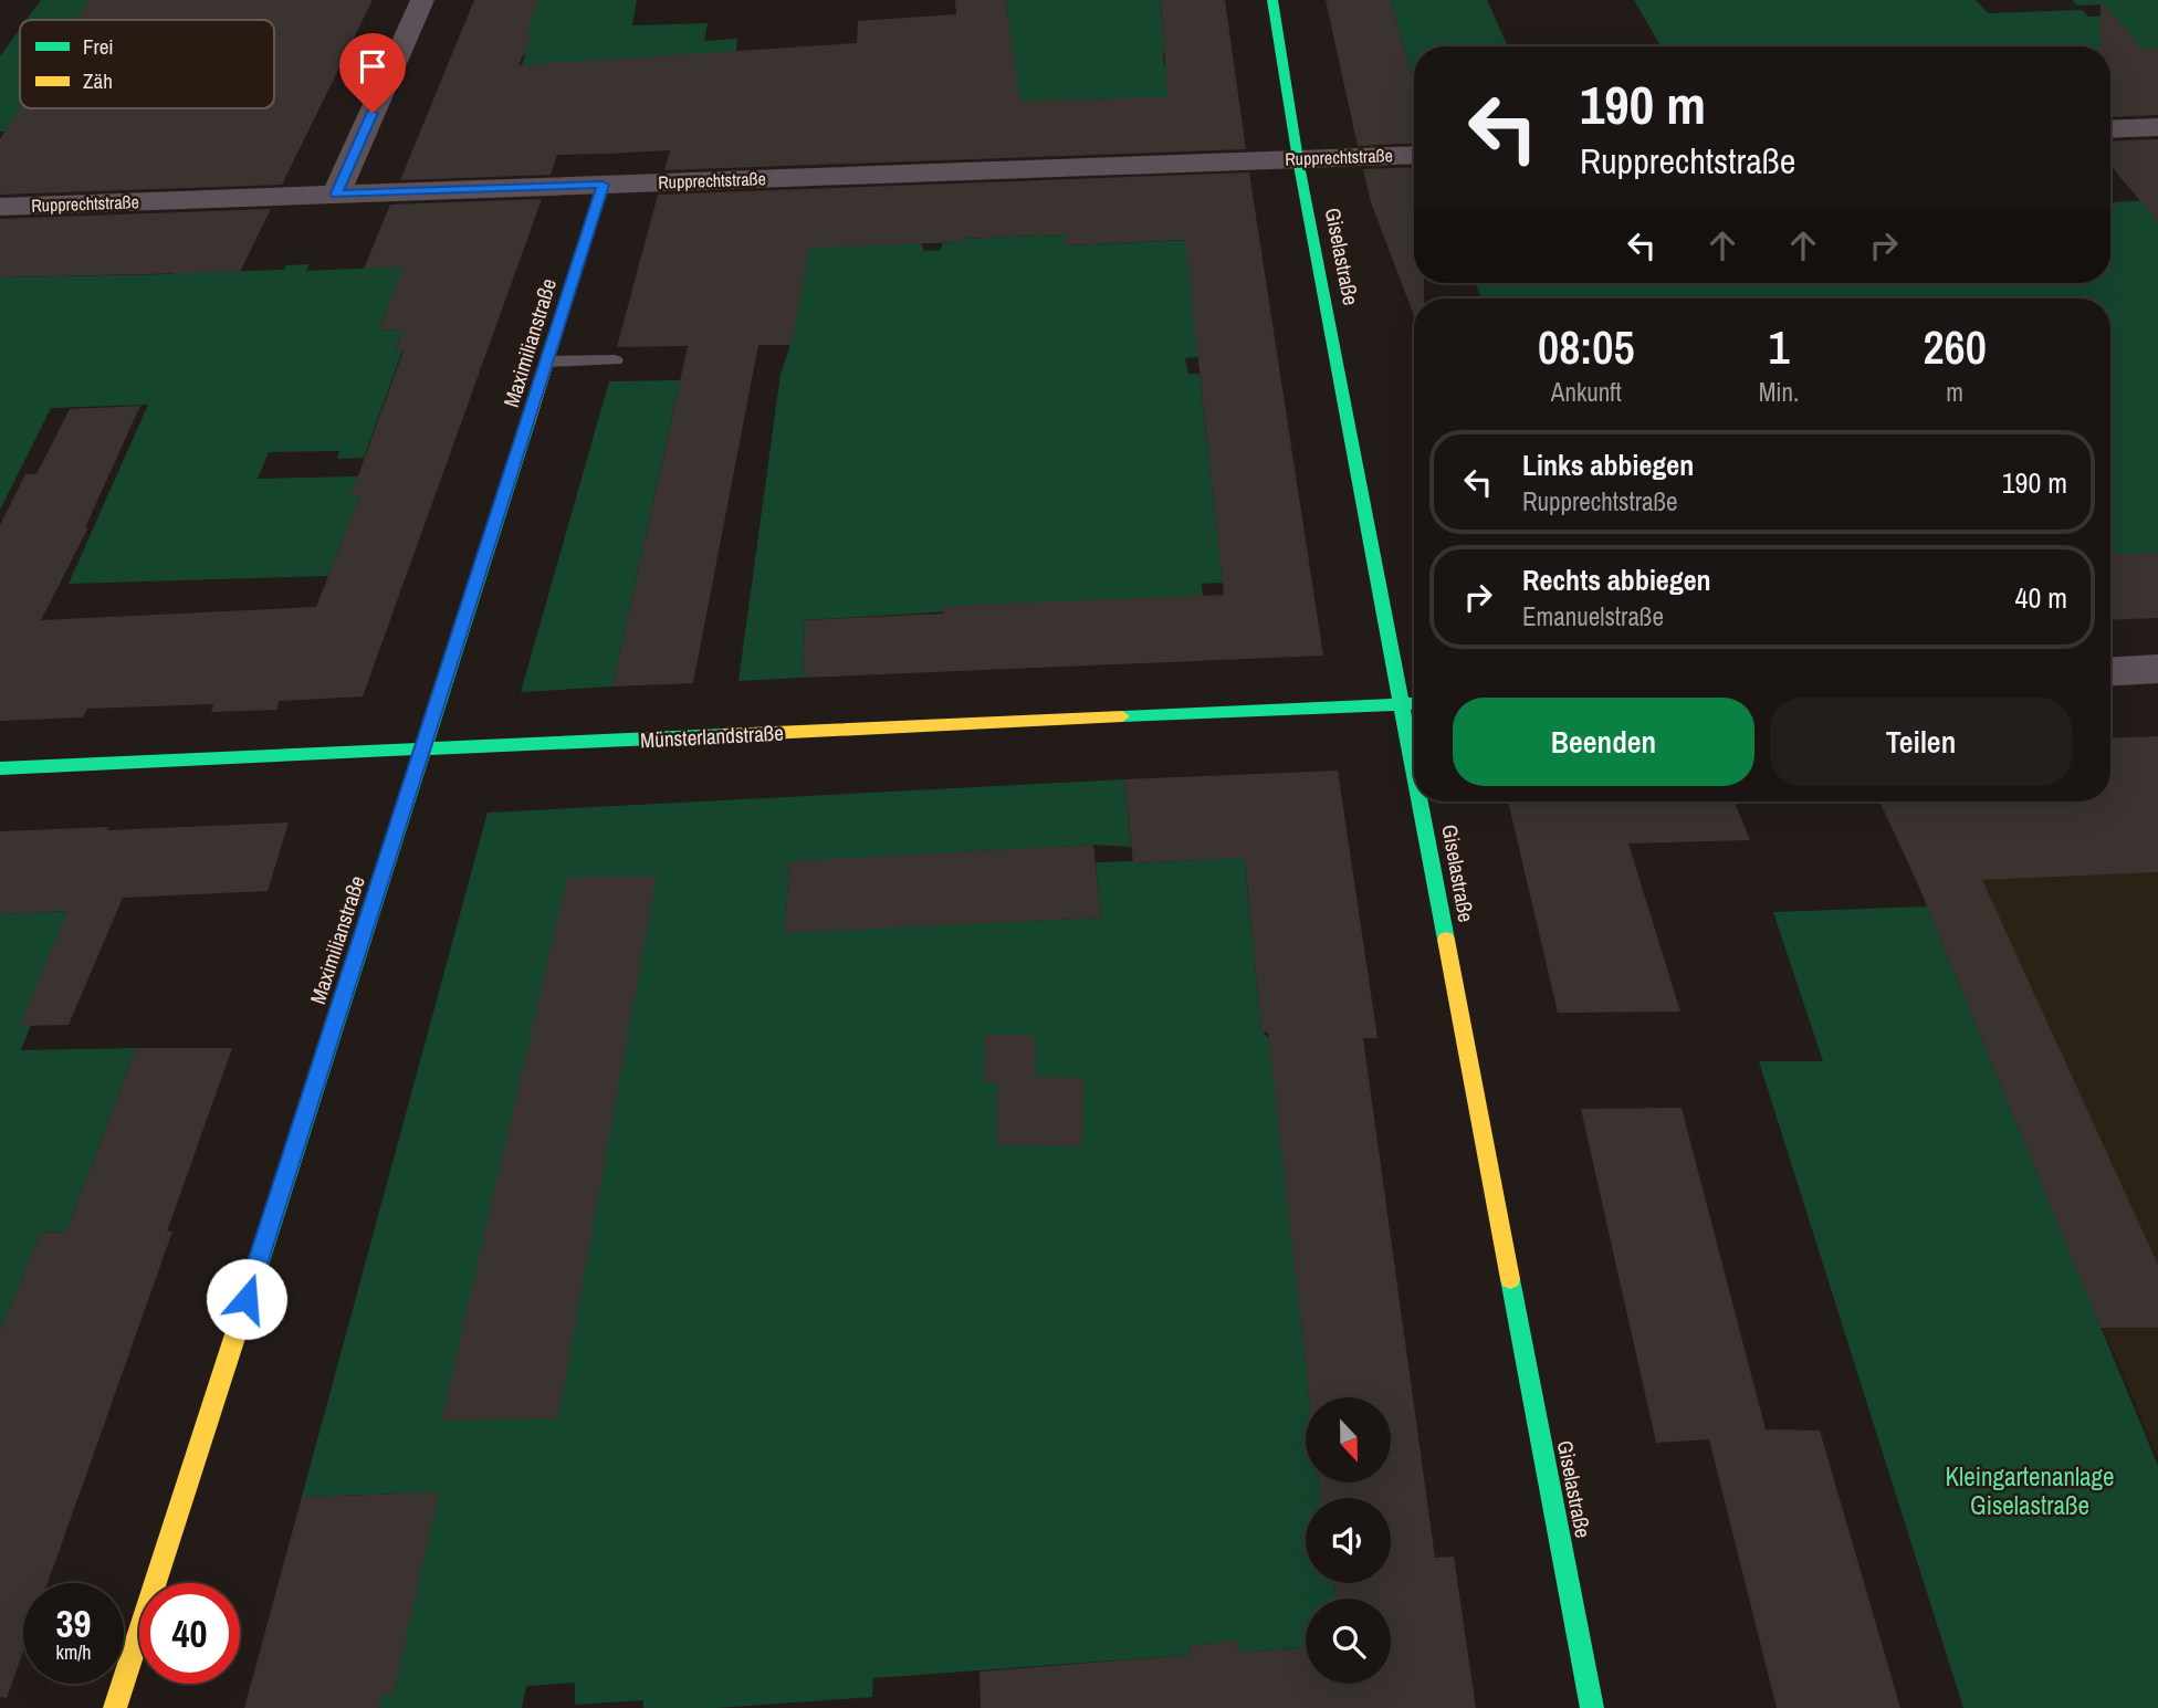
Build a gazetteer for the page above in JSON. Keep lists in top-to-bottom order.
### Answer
{
  "streets": {
    "street": [
      "Rupprechtstraße",
      "Giselastraße",
      "Maximilianstraße",
      "Münsterlandstraße"
    ]
  },
  "crossings": [
    ["Rupprechtstraße", "Giselastraße"],
    ["Rupprechtstraße", "Maximilianstraße"],
    ["Giselastraße", "Münsterlandstraße"],
    ["Maximilianstraße", "Münsterlandstraße"]
  ],
  "parks": ["Kleingartenanlage Giselastraße"],
  "legend": ["Frei", "Zäh"],
  "north": "bottom",
  "page": {
    "turn": ["190 m", "Rupprechtstraße"],
    "eta": [
      "08:05",
      "Ankunft",
      "1",
      "Min.",
      "260",
      "m"
    ],
    "list": [
      {
        "name": "Links abbiegen",
        "note": "Rupprechtstraße",
        "value": "190 m"
      },
      {
        "name": "Rechts abbiegen",
        "note": "Emanuelstraße",
        "value": "40 m"
      }
    ],
    "buttons": ["Beenden", "Teilen"],
    "speed": "39 km/h",
    "limit": "40"
  }
}
